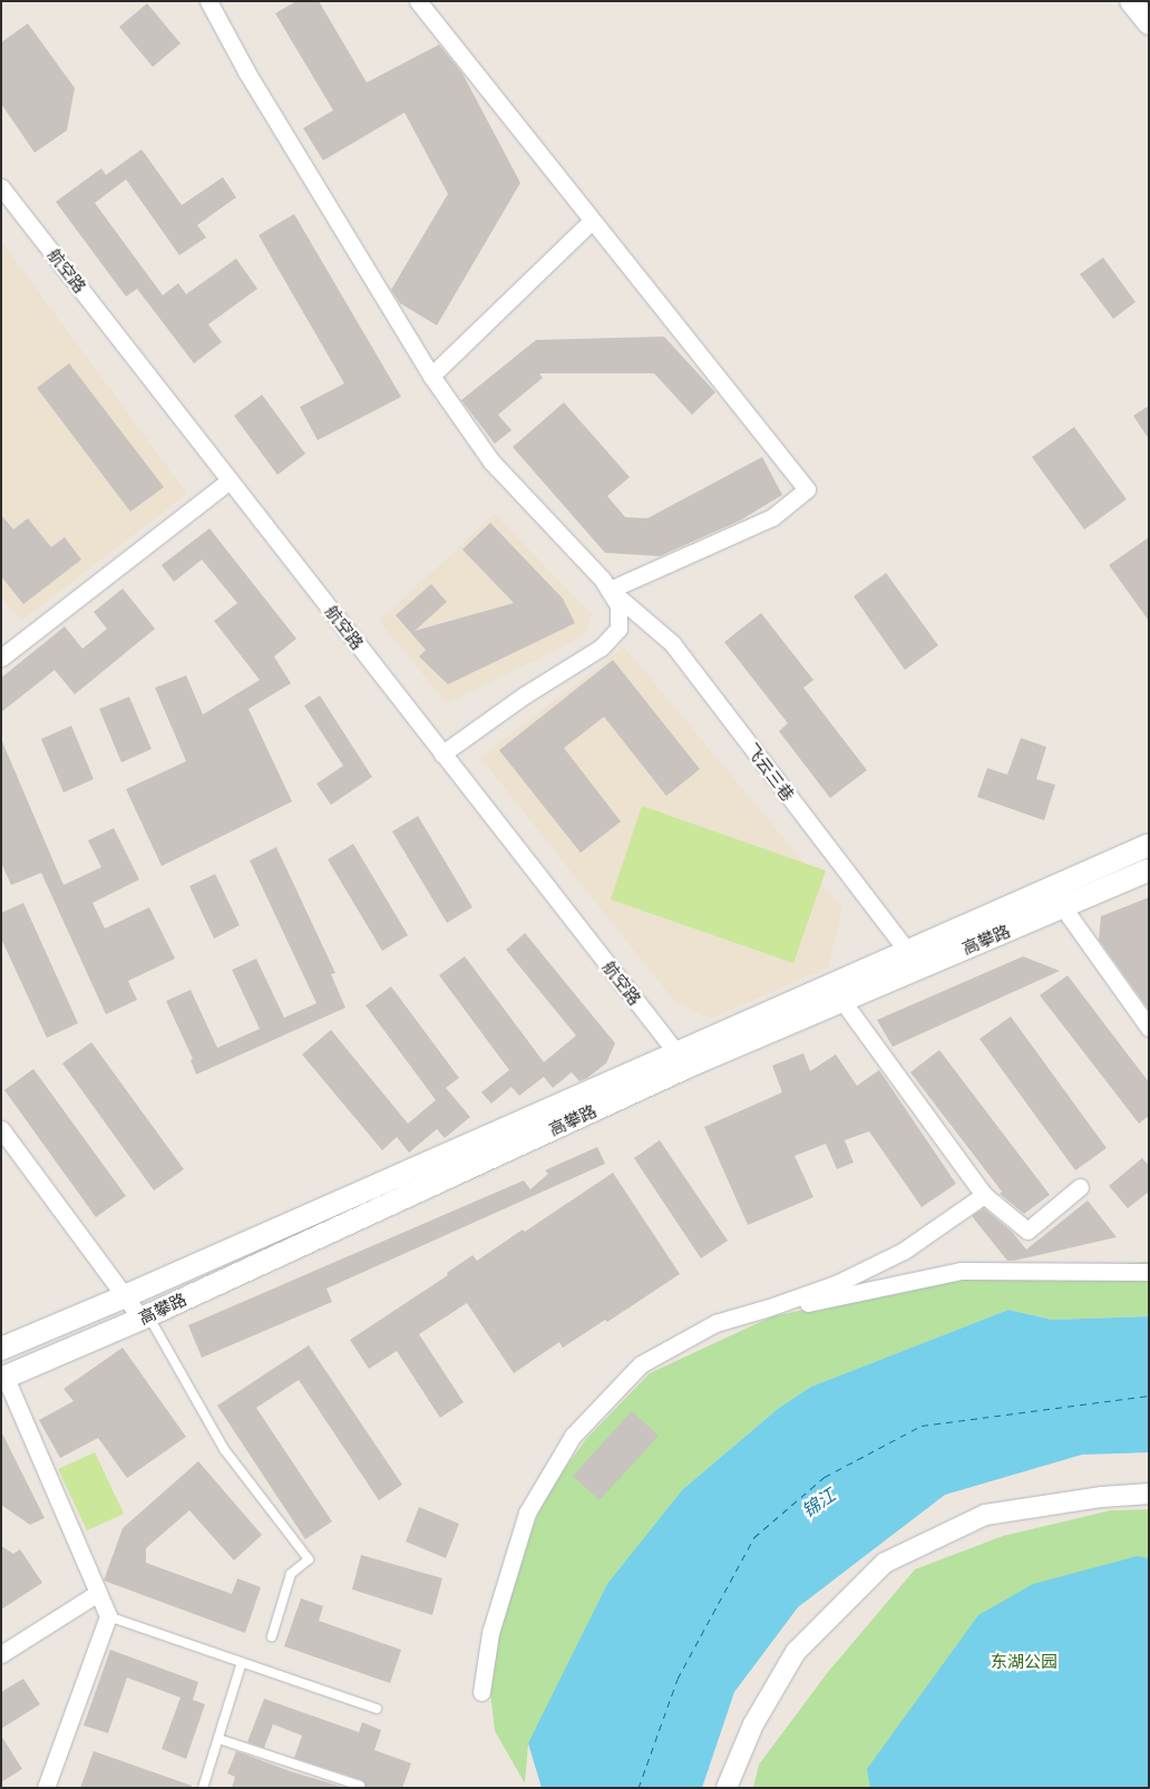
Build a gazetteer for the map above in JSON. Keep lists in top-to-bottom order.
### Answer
{
  "streets": {
    "main road": ["高攀路"],
    "street": ["航空路", "飞云三巷"]
  },
  "crossings": [
    ["航空路", "高攀路"],
    ["飞云三巷", "高攀路"]
  ],
  "water": ["锦江"],
  "parks": ["东湖公园"]
}
